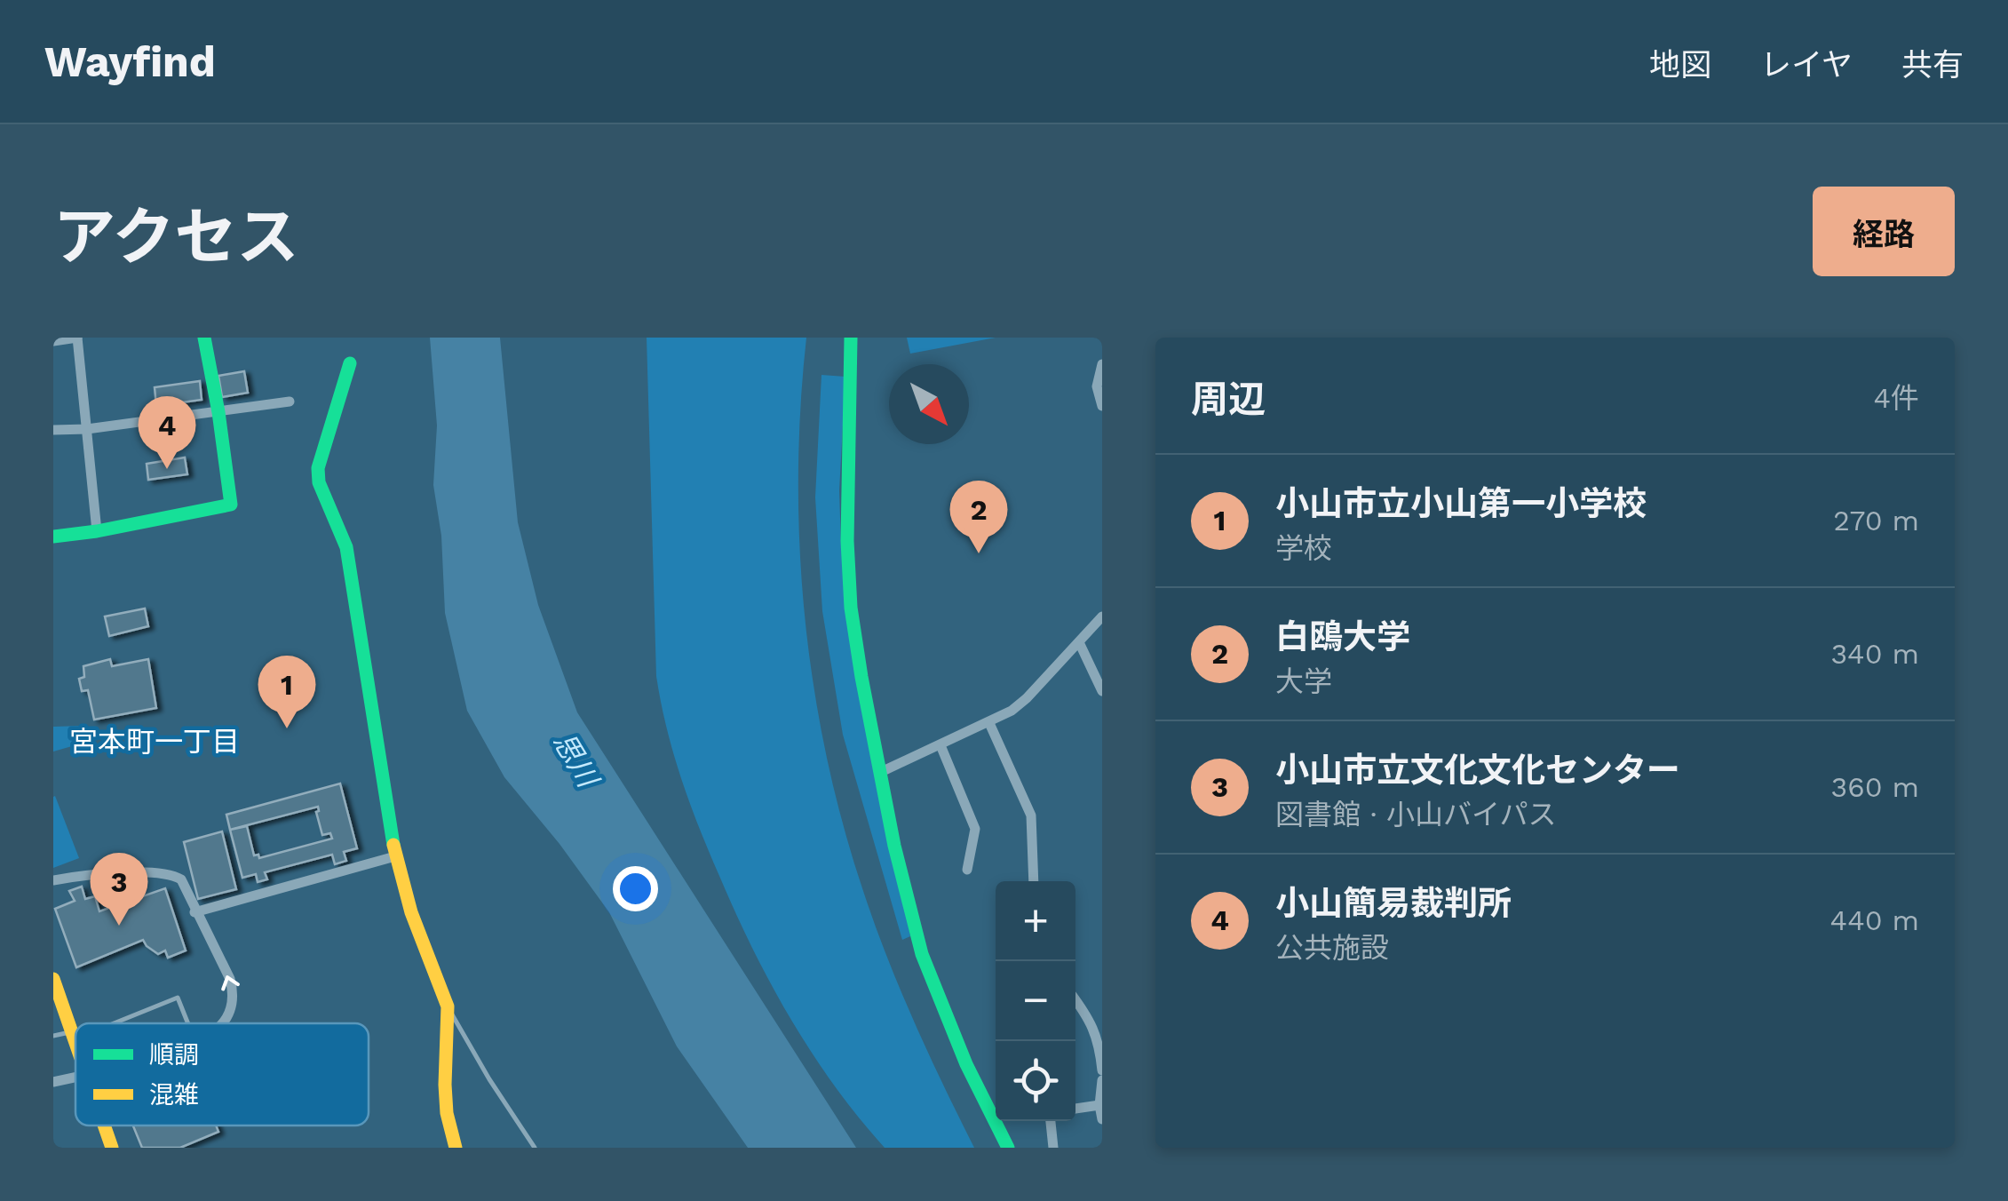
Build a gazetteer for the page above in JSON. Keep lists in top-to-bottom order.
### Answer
{
  "districts": ["宮本町一丁目"],
  "water": ["思川"],
  "legend": ["順調", "混雑"],
  "north": "bottom right",
  "page": {
    "header": "Wayfind",
    "nav": ["地図", "レイヤ", "共有"],
    "title": "アクセス",
    "buttons": "経路",
    "heading": ["周辺", "4件"],
    "pins": [
      "4",
      "2",
      "1",
      "3"
    ],
    "list": [
      {
        "mark": "1",
        "name": "小山市立小山第一小学校",
        "note": "学校",
        "value": "270 m"
      },
      {
        "mark": "2",
        "name": "白鴎大学",
        "note": "大学",
        "value": "340 m"
      },
      {
        "mark": "3",
        "name": "小山市立文化文化センター",
        "note": "図書館 · 小山バイパス",
        "value": "360 m"
      },
      {
        "mark": "4",
        "name": "小山簡易裁判所",
        "note": "公共施設",
        "value": "440 m"
      }
    ],
    "map_buttons": ["+", "−"]
  }
}
